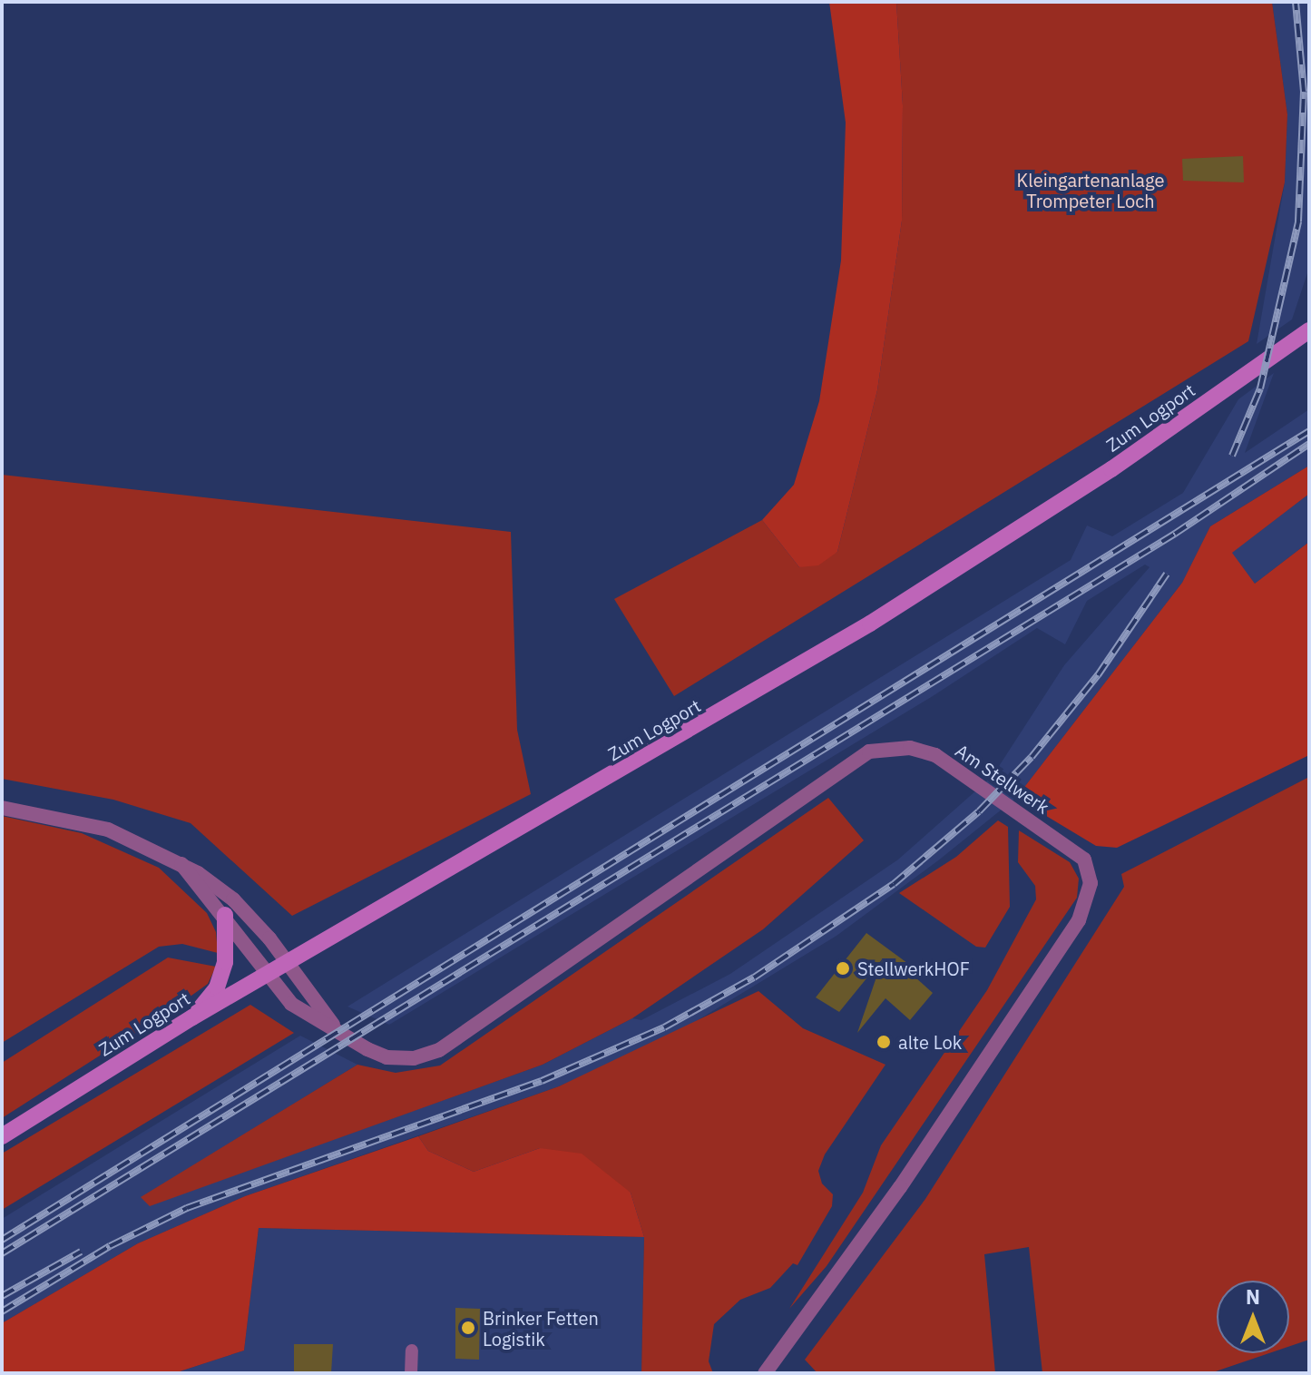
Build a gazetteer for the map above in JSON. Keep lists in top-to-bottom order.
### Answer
{
  "streets": {
    "main road": ["Zum Logport"],
    "street": ["Am Stellwerk"]
  },
  "crossings": [
    ["Zum Logport", "Am Stellwerk"]
  ],
  "parks": ["Kleingartenanlage Trompeter Loch"],
  "places": ["StellwerkHOF", "alte Lok", "Brinker Fetten Logistik"],
  "north": "top"
}
